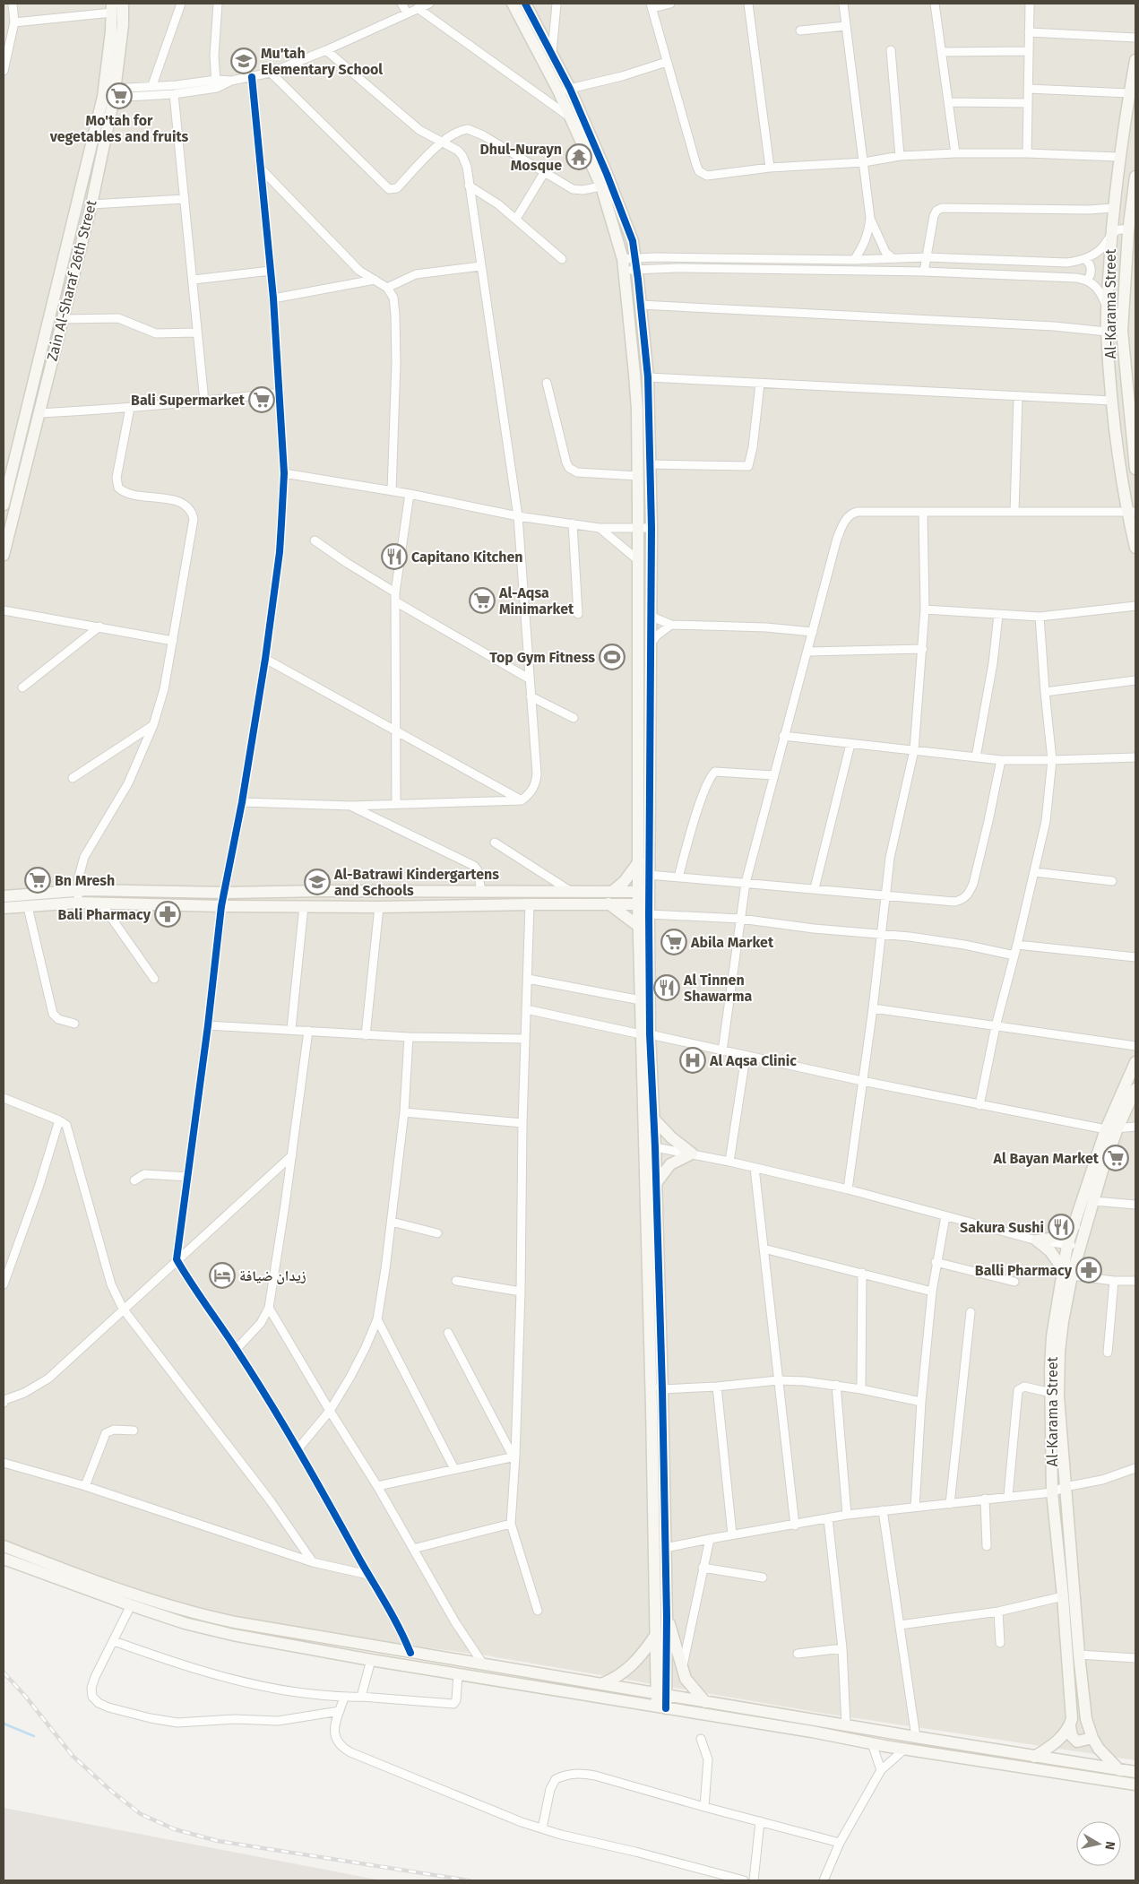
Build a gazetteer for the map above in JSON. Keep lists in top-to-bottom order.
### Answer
{
  "streets": {
    "street": ["Zain Al-Sharaf 26th Street", "Al-Karama Street"]
  },
  "places": {
    "school or university": ["Mu'tah Elementary School", "Al-Batrawi Kindergartens and Schools"],
    "supermarket": [
      "Mo'tah for vegetables and fruits",
      "Bali Supermarket",
      "Al-Aqsa Minimarket",
      "Bn Mresh",
      "Abila Market",
      "Al Bayan Market"
    ],
    "temple": ["Dhul-Nurayn Mosque"],
    "restaurant": ["Capitano Kitchen", "Al Tinnen Shawarma", "Sakura Sushi"],
    "sports": ["Top Gym Fitness"],
    "pharmacy": ["Bali Pharmacy", "Balli Pharmacy"],
    "hospital": ["Al Aqsa Clinic"],
    "hotel": ["زيدان ضيافة"]
  },
  "north": "right"
}
